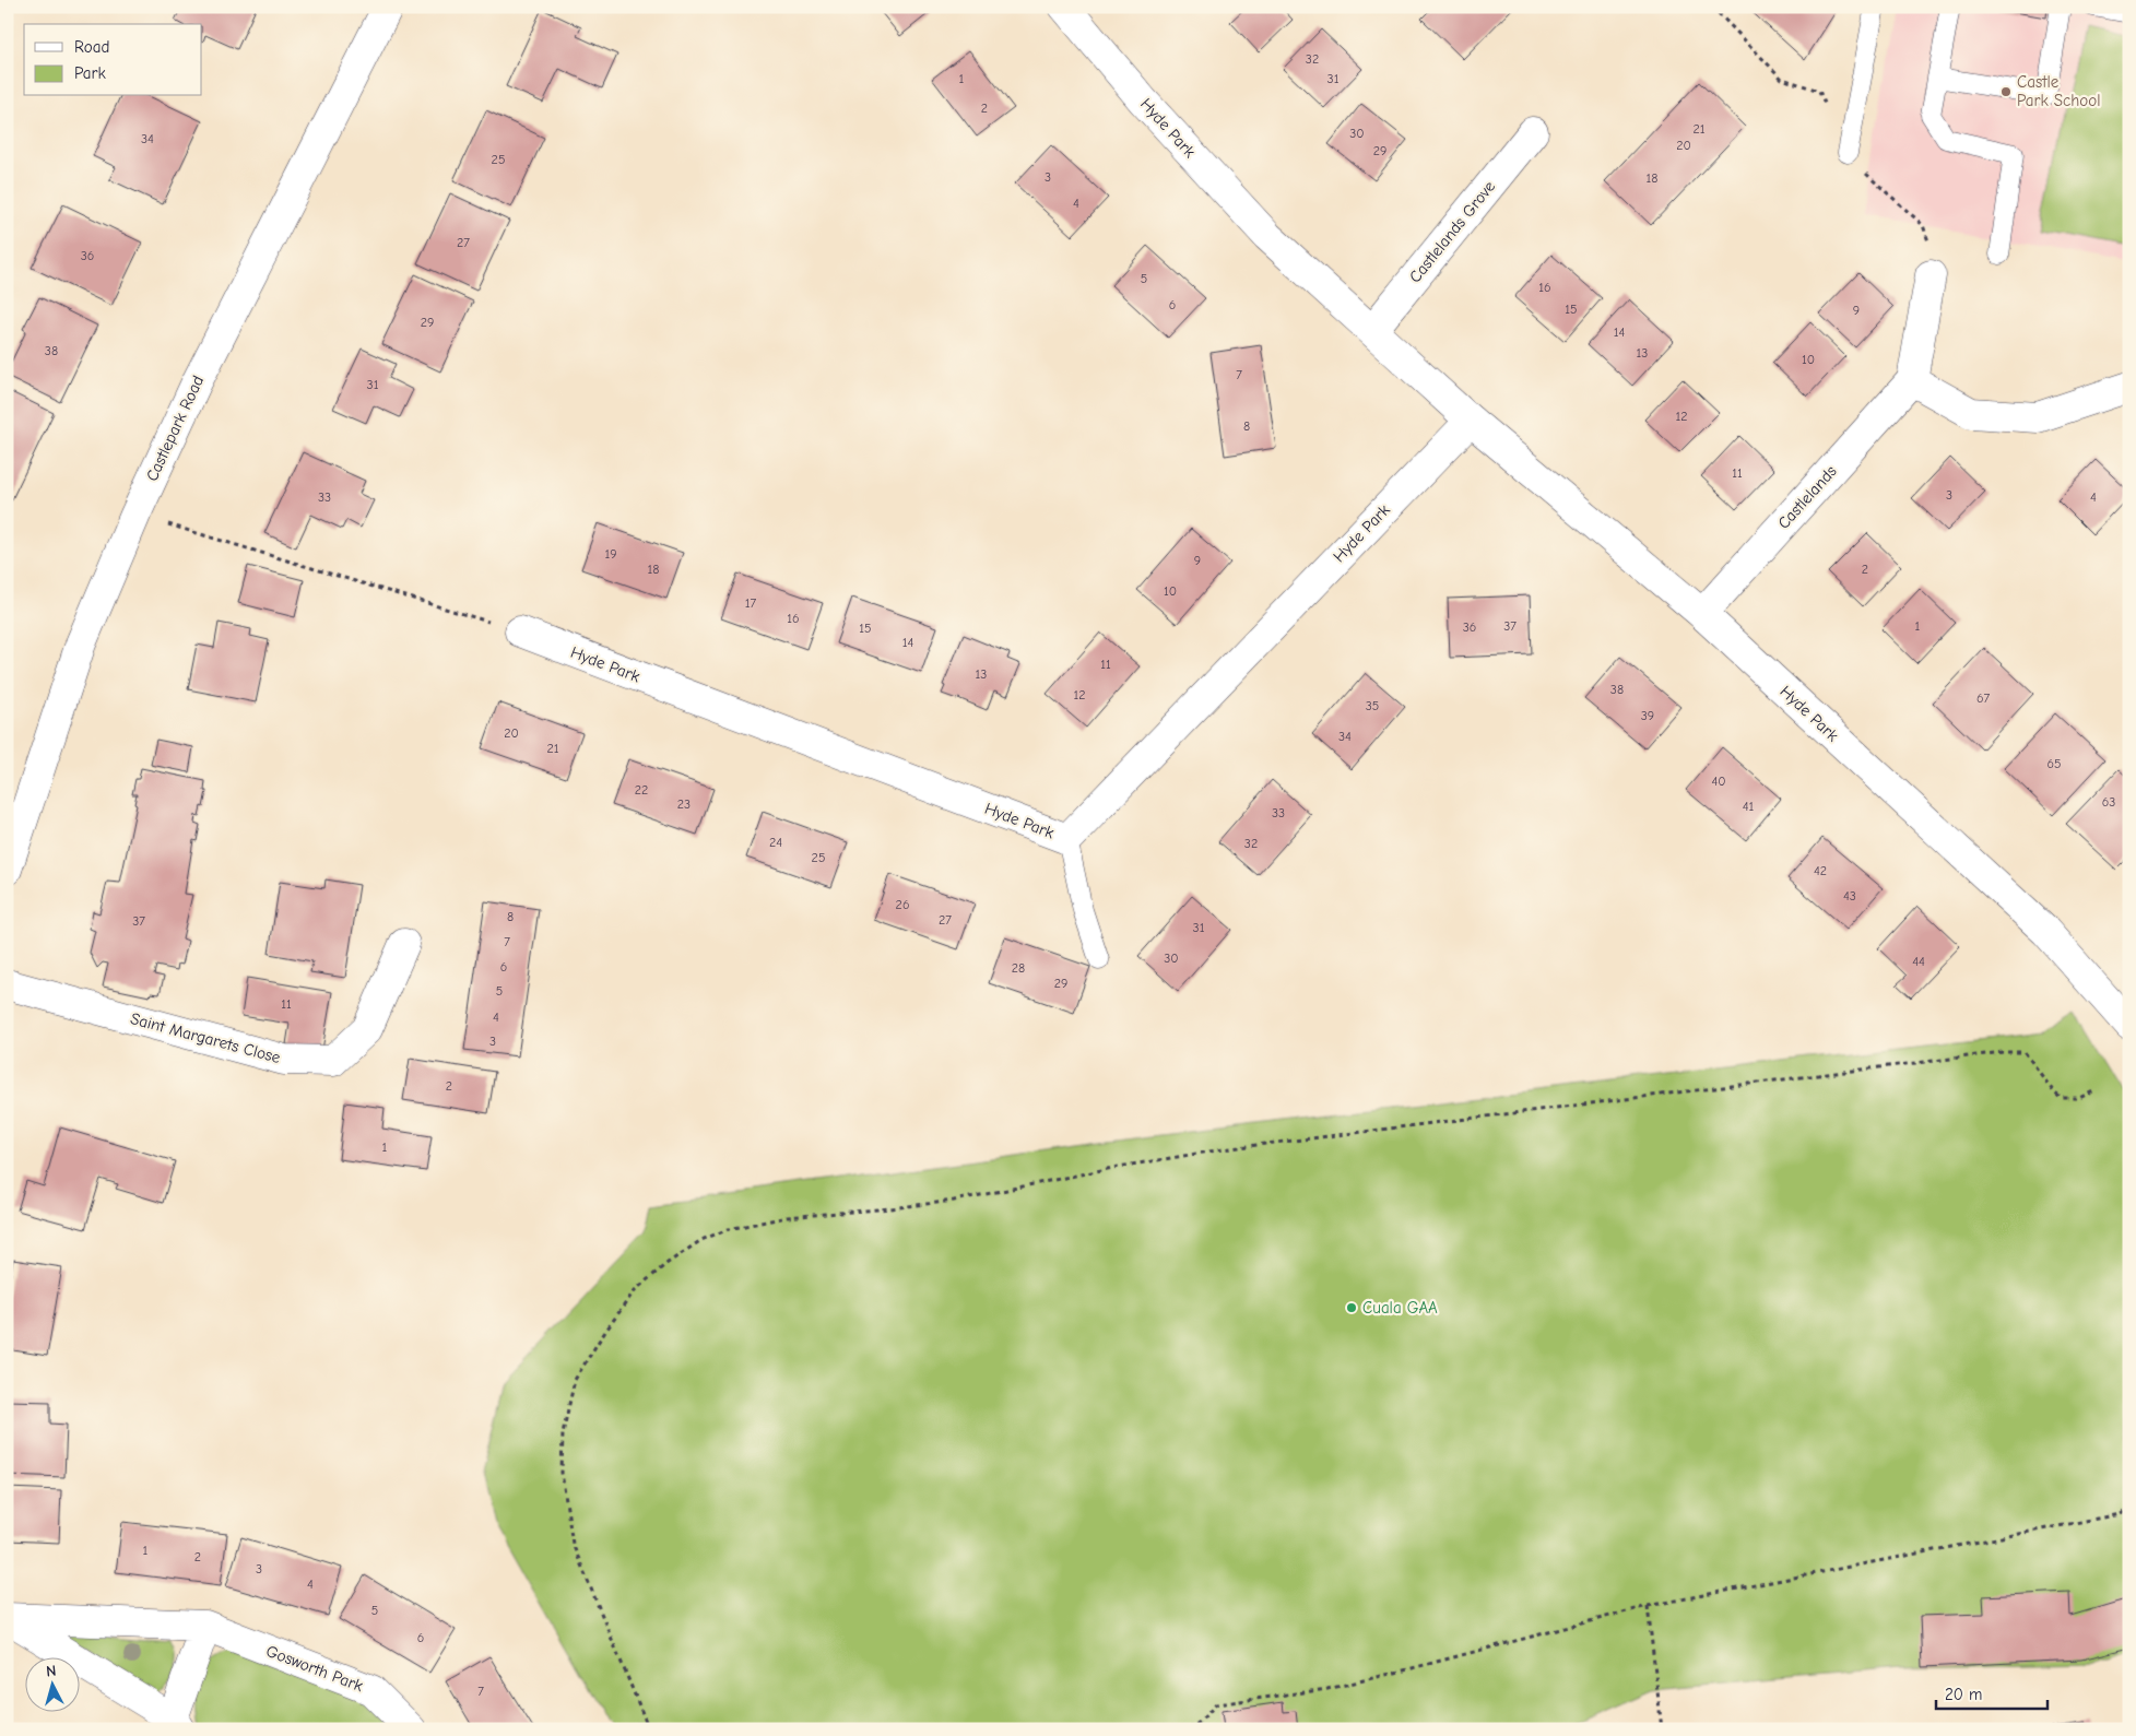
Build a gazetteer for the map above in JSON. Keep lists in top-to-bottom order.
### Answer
{
  "streets": {
    "street": [
      "Hyde Park",
      "Castlelands Grove",
      "Castlepark Road",
      "Castlelands",
      "Saint Margarets Close",
      "Gosworth Park"
    ]
  },
  "crossings": [
    ["Hyde Park", "Castlelands Grove"],
    ["Hyde Park", "Castlelands"]
  ],
  "places": ["Castle Park School", "Cuala GAA"],
  "house_numbers": [
    "32",
    "1",
    "31",
    "2",
    "21",
    "30",
    "34",
    "20",
    "29",
    "25",
    "3",
    "18",
    "4",
    "27",
    "36",
    "5",
    "16",
    "6",
    "15",
    "9",
    "29",
    "14",
    "38",
    "13",
    "10",
    "7",
    "31",
    "12",
    "8",
    "11",
    "3",
    "33",
    "4",
    "19",
    "9",
    "18",
    "2",
    "10",
    "17",
    "16",
    "37",
    "1",
    "36",
    "15",
    "14",
    "11",
    "13",
    "38",
    "12",
    "67",
    "35",
    "39",
    "20",
    "34",
    "21",
    "65",
    "40",
    "22",
    "63",
    "23",
    "41",
    "33",
    "24",
    "32",
    "25",
    "42",
    "43",
    "26",
    "8",
    "27",
    "37",
    "31",
    "7",
    "30",
    "44",
    "6",
    "28",
    "29",
    "5",
    "11",
    "4",
    "3",
    "2",
    "1",
    "1",
    "2",
    "3",
    "4",
    "5",
    "6",
    "7"
  ],
  "legend": ["Road", "Park"],
  "scale_bar": "20 m",
  "north": "top"
}
